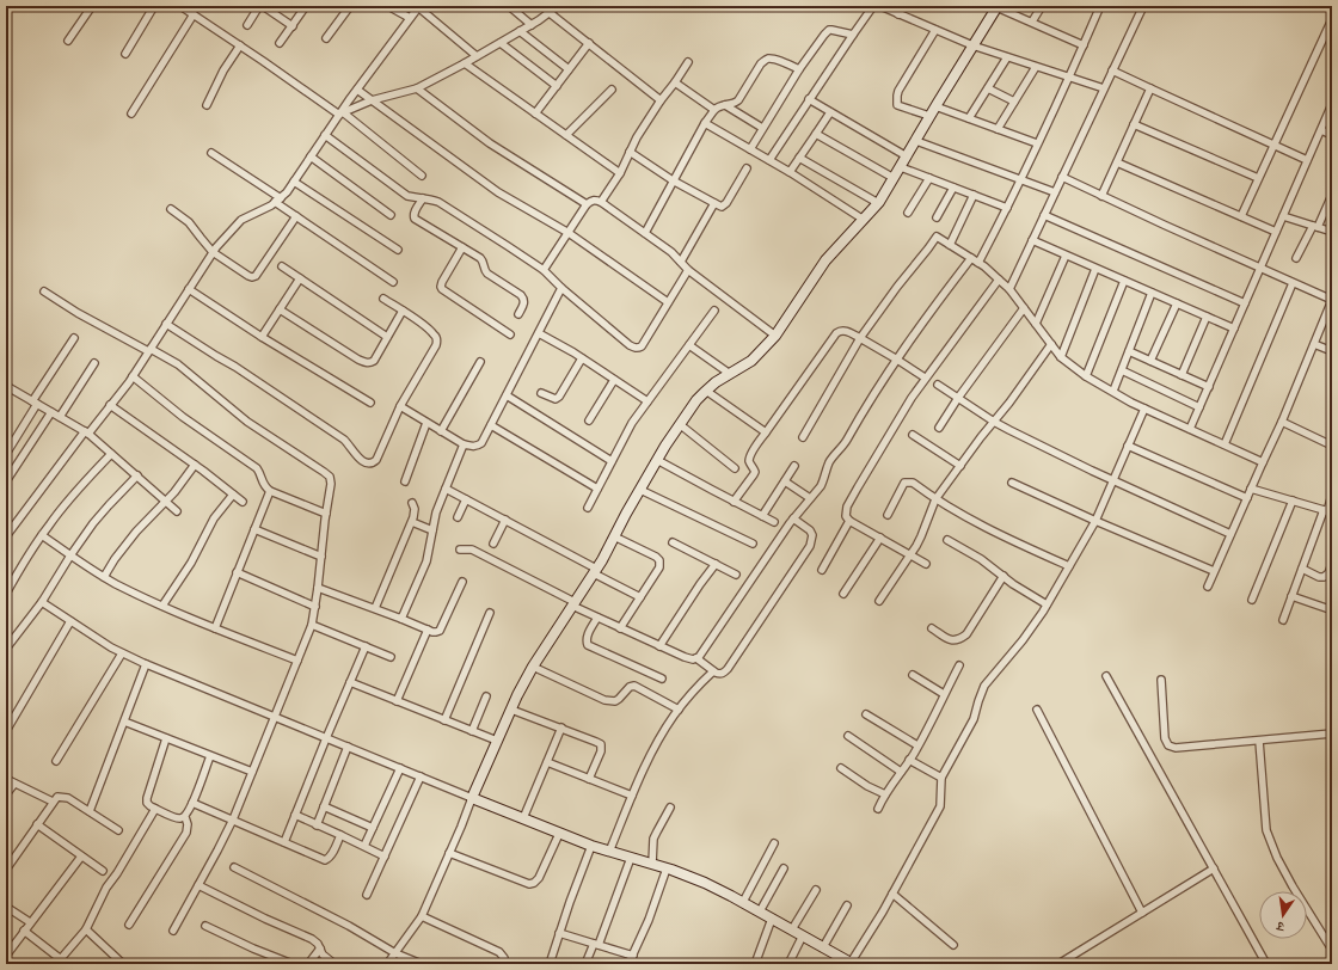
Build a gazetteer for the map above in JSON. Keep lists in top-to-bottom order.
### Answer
{
  "north": "bottom"
}
